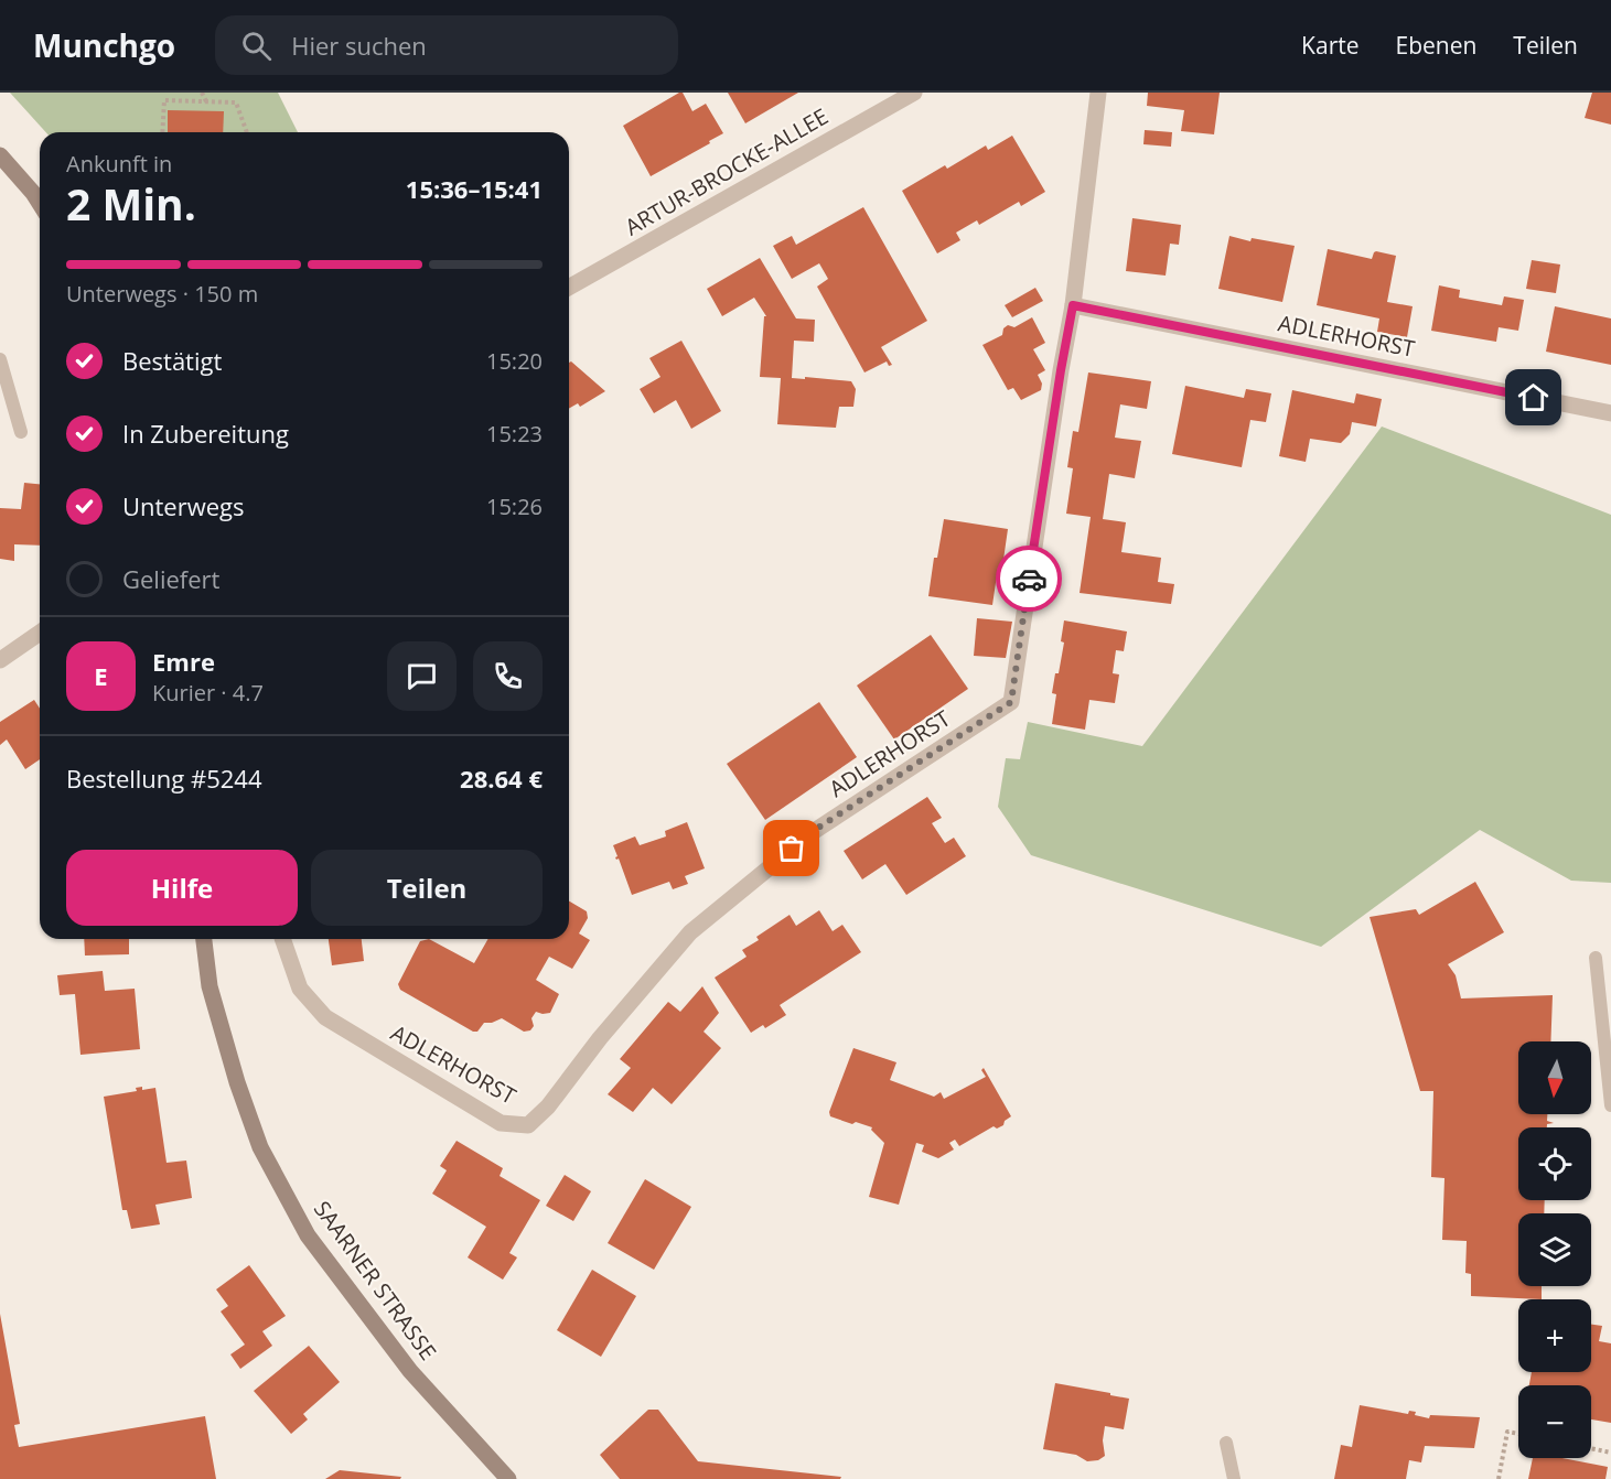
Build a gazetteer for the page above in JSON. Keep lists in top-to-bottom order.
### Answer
{
  "streets": {
    "main road": ["SAARNER STRASSE"],
    "street": ["ARTUR-BROCKE-ALLEE", "ADLERHORST"]
  },
  "north": "bottom",
  "page": {
    "header": "Munchgo",
    "search": "Hier suchen",
    "nav": ["Karte", "Ebenen", "Teilen"],
    "heading": ["2 Min.", "Ankunft in", "15:36–15:41"],
    "panel": [
      "Emre",
      "Kurier · 4.7",
      "Bestellung #5244",
      "28.64 €"
    ],
    "bar": "Unterwegs · 150 m",
    "list": [
      ["Bestätigt", "15:20"],
      ["In Zubereitung", "15:23"],
      ["Unterwegs", "15:26"],
      "Geliefert"
    ],
    "round": "E",
    "buttons": ["Hilfe", "Teilen"],
    "map_buttons": ["+", "−"]
  }
}
